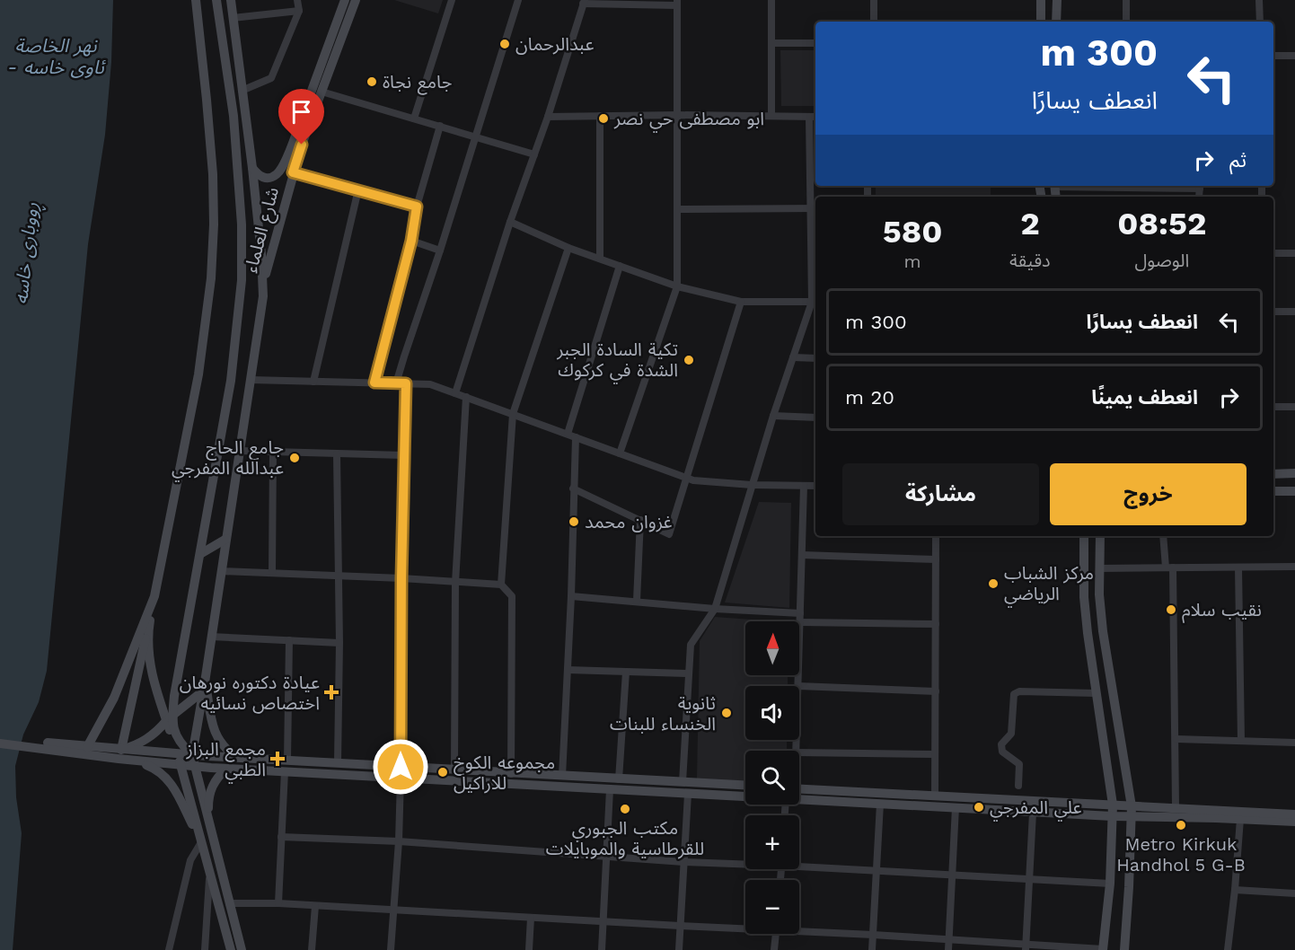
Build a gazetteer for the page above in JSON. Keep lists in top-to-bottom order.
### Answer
{
  "streets": {
    "main road": ["شارع العلماء"]
  },
  "water": ["نهر الخاصة - ئاوی خاسە", "ڕووباری خاسە"],
  "places": {
    "other": [
      "عبدالرحمان",
      "جامع نجاة",
      "ابو مصطفى حي نصر",
      "تكية السادة الجبر الشدة في كركوك",
      "جامع الحاج عبدالله المفرجي",
      "غزوان محمد",
      "مركز الشباب الرياضي",
      "نقيب سلام",
      "ثانوية الخنساء للبنات",
      "مجموعه الكوخ للاراكيل",
      "علي المفرجي",
      "مكتب الجبوري للقرطاسية والموبايلات",
      "Metro Kirkuk Handhol 5 G-B"
    ],
    "health": ["عيادة دكتوره نورهان اختصاص نسائيه", "مجمع البزاز الطبي"]
  },
  "north": "top",
  "page": {
    "turn": ["300 m", "انعطف يسارًا"],
    "then": "ثم",
    "eta": [
      "08:52",
      "الوصول",
      "2",
      "دقيقة",
      "580",
      "m"
    ],
    "list": [
      {
        "name": "انعطف يسارًا",
        "value": "300 m"
      },
      {
        "name": "انعطف يمينًا",
        "value": "20 m"
      }
    ],
    "buttons": ["خروج", "مشاركة"],
    "map_buttons": ["+", "−"]
  }
}
